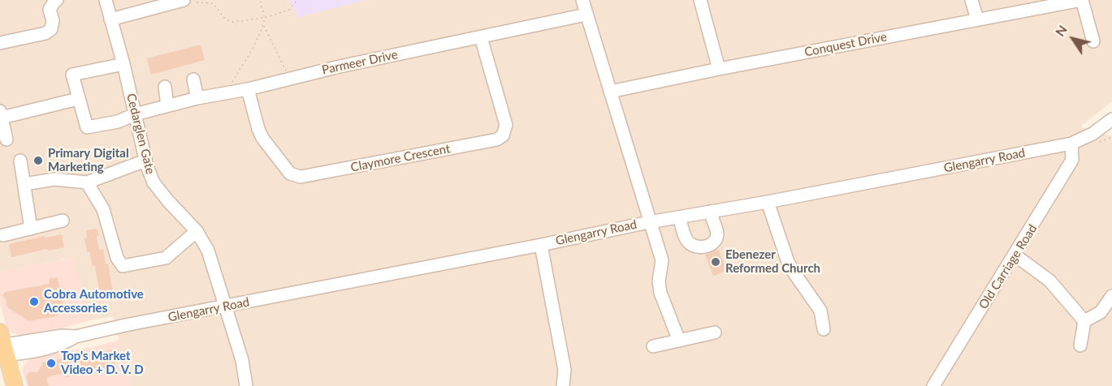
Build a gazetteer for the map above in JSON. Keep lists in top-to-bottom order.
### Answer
{
  "streets": {
    "street": [
      "Conquest Drive",
      "Parmeer Drive",
      "Cedarglen Gate",
      "Claymore Crescent",
      "Glengarry Road",
      "Old Carriage Road"
    ]
  },
  "crossings": [
    ["Parmeer Drive", "Cedarglen Gate"],
    ["Parmeer Drive", "Claymore Crescent"],
    ["Cedarglen Gate", "Glengarry Road"],
    ["Glengarry Road", "Old Carriage Road"]
  ],
  "places": [
    "Primary Digital Marketing",
    "Ebenezer Reformed Church",
    "Cobra Automotive Accessories",
    "Top's Market Video + D. V. D"
  ],
  "north": "top left"
}
